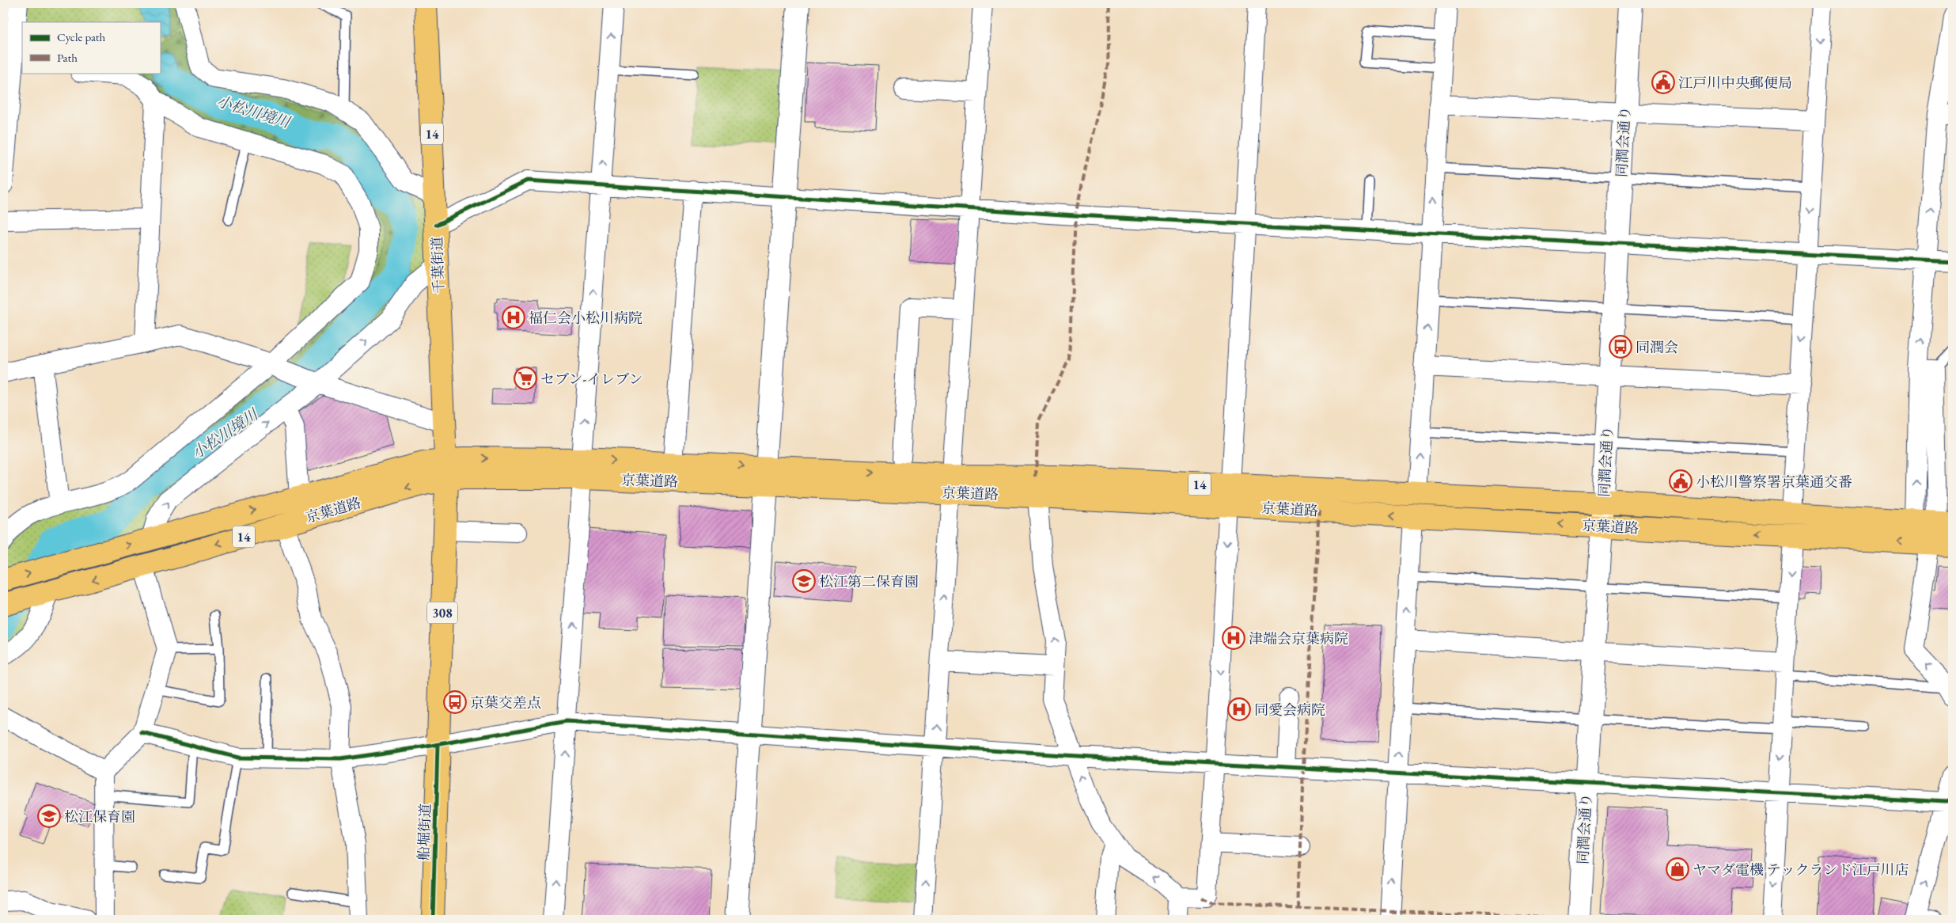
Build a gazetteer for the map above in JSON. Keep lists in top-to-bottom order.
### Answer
{
  "streets": {
    "main road": [
      "14",
      "千葉街道",
      "京葉道路",
      "308",
      "船堀街道"
    ],
    "street": ["同潤会通り"]
  },
  "crossings": [
    ["同潤会通り", "京葉道路"],
    ["千葉街道", "京葉道路"],
    ["千葉街道", "船堀街道"],
    ["京葉道路", "船堀街道"]
  ],
  "water": ["小松川境川"],
  "places": {
    "public building": ["江戸川中央郵便局", "小松川警察署京葉通交番"],
    "hospital": ["福仁会小松川病院", "津端会京葉病院", "同愛会病院"],
    "bus stop": ["同潤会", "京葉交差点"],
    "supermarket": ["セブン-イレブン"],
    "school or university": ["松江第二保育園", "松江保育園"],
    "shop": ["ヤマダ電機 テックランド江戸川店"]
  },
  "legend": ["Cycle path", "Path"]
}
